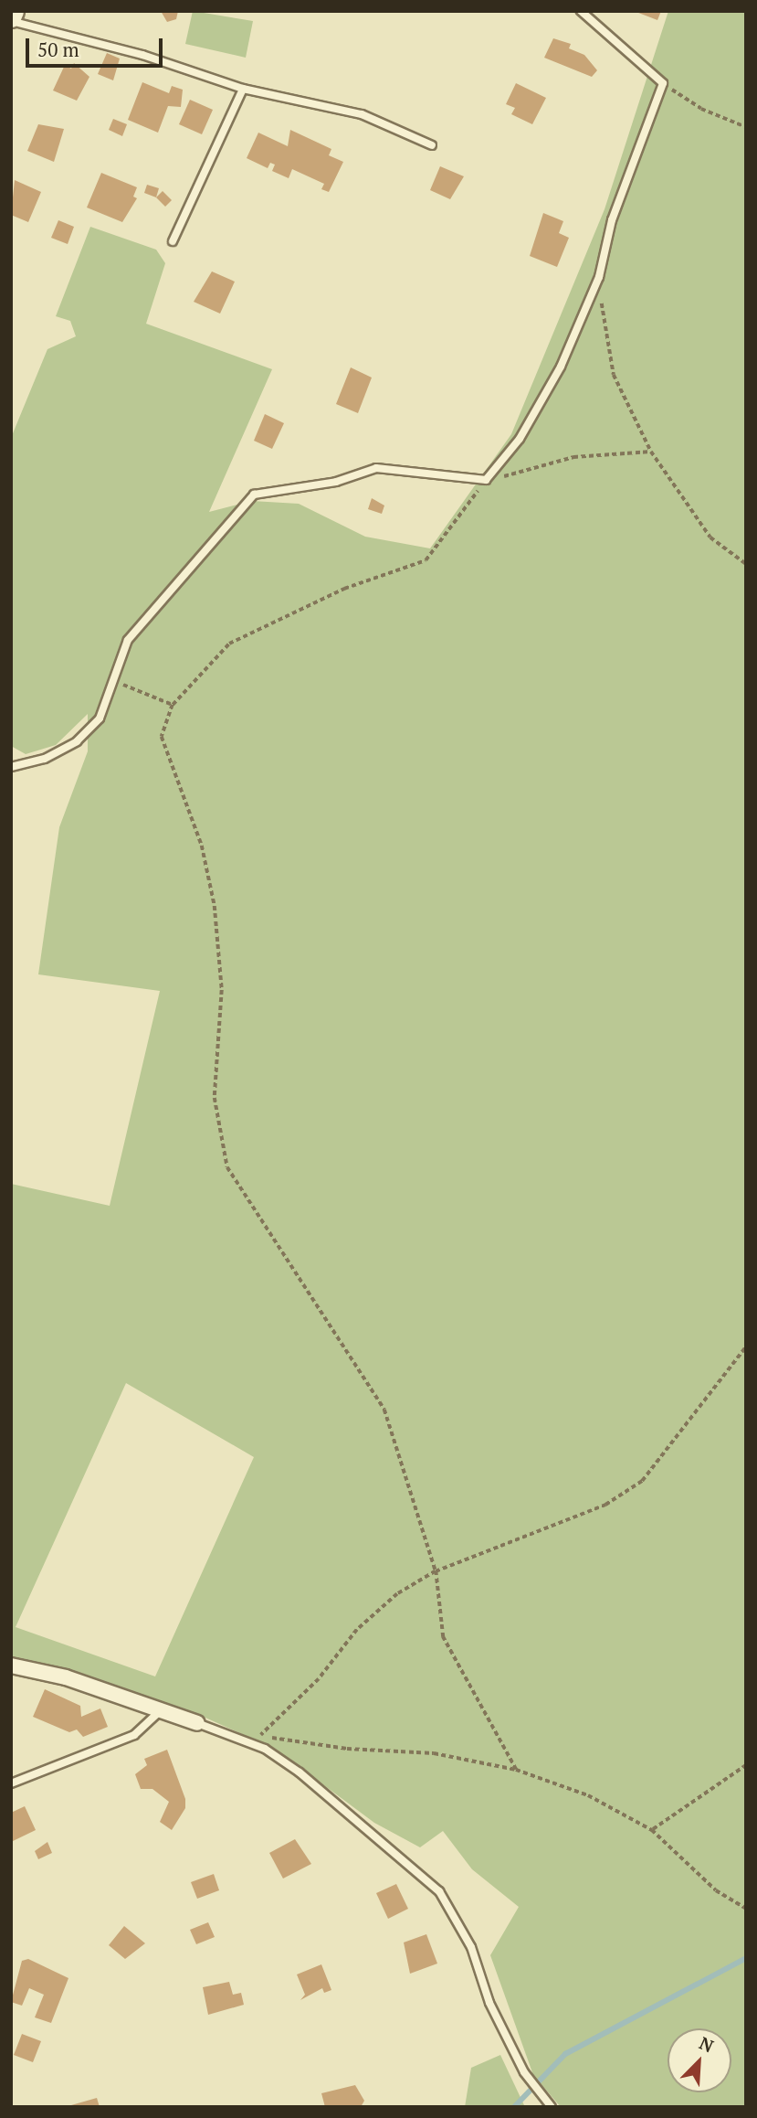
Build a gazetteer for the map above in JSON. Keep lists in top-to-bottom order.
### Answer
{
  "scale_bar": "50 m",
  "north": "top right"
}
